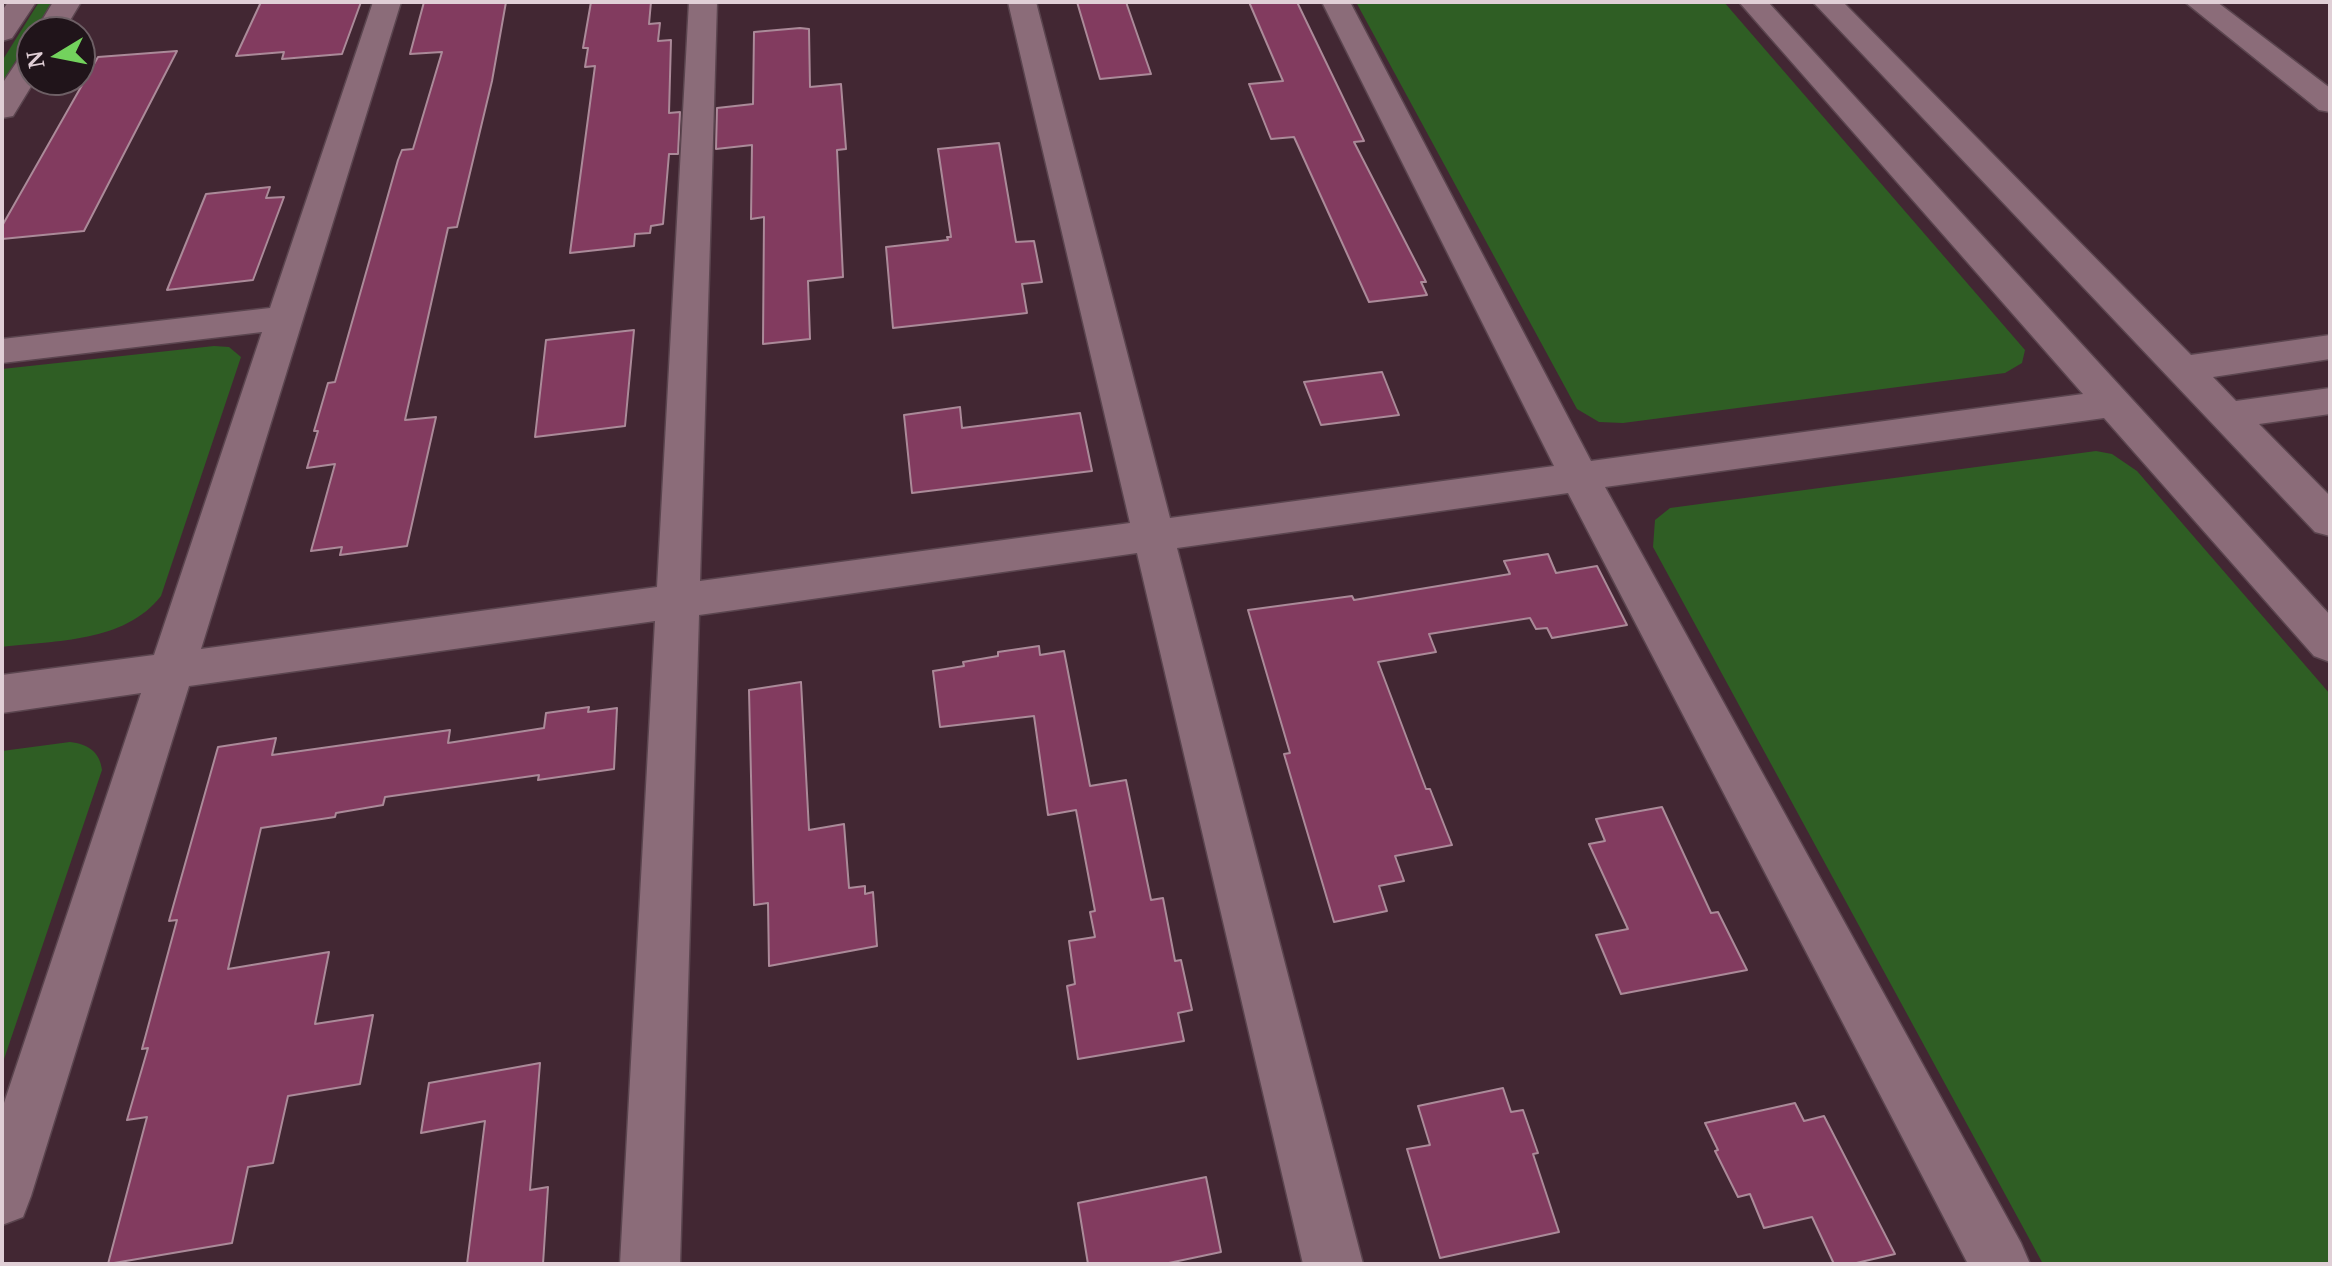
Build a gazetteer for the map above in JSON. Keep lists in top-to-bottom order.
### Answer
{
  "north": "left"
}
